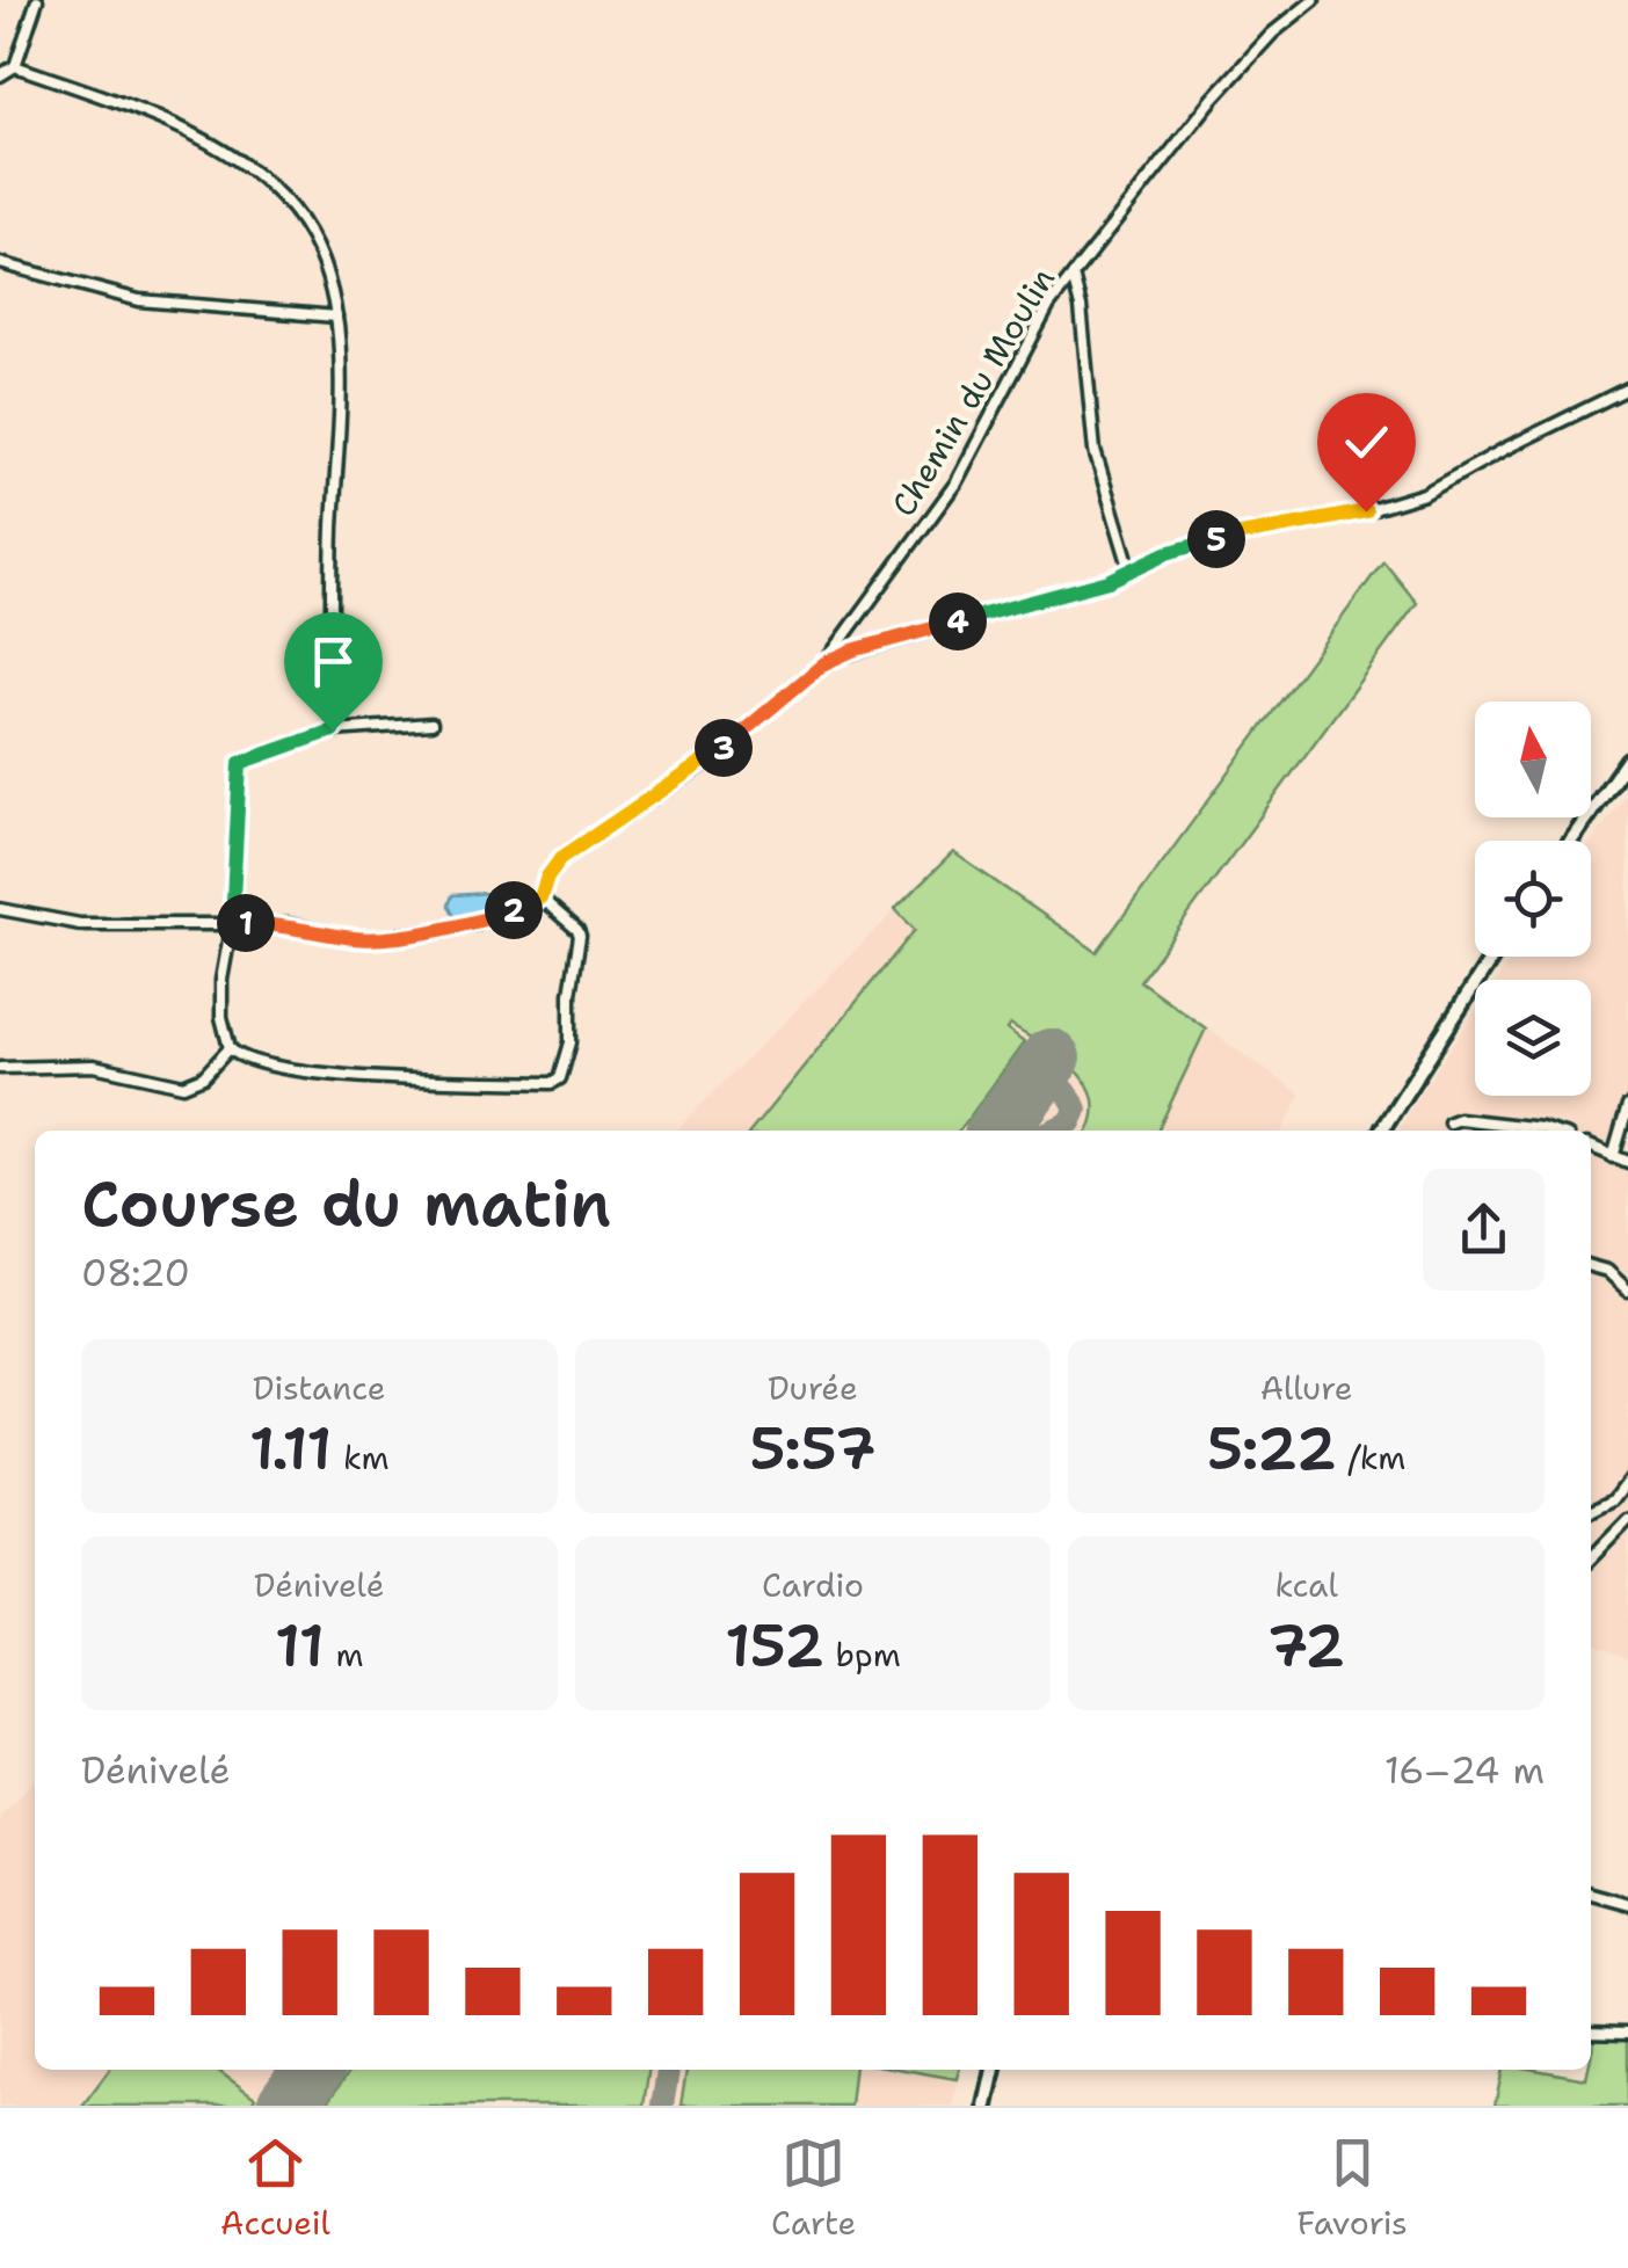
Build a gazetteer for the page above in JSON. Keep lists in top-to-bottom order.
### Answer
{
  "streets": {
    "street": ["Chemin du Moulin"]
  },
  "north": "top",
  "page": {
    "pins": [
      "5",
      "4",
      "3",
      "2",
      "1"
    ],
    "heading": ["Course du matin", "08:20"],
    "stats": [
      ["Distance", "1.11 km"],
      ["Durée", "5:57"],
      ["Allure", "5:22 /km"],
      ["Dénivelé", "11 m"],
      ["Cardio", "152 bpm"],
      ["kcal", "72"]
    ],
    "chart": ["Dénivelé", "16–24 m"],
    "tabs": ["Accueil", "Carte", "Favoris"]
  }
}
